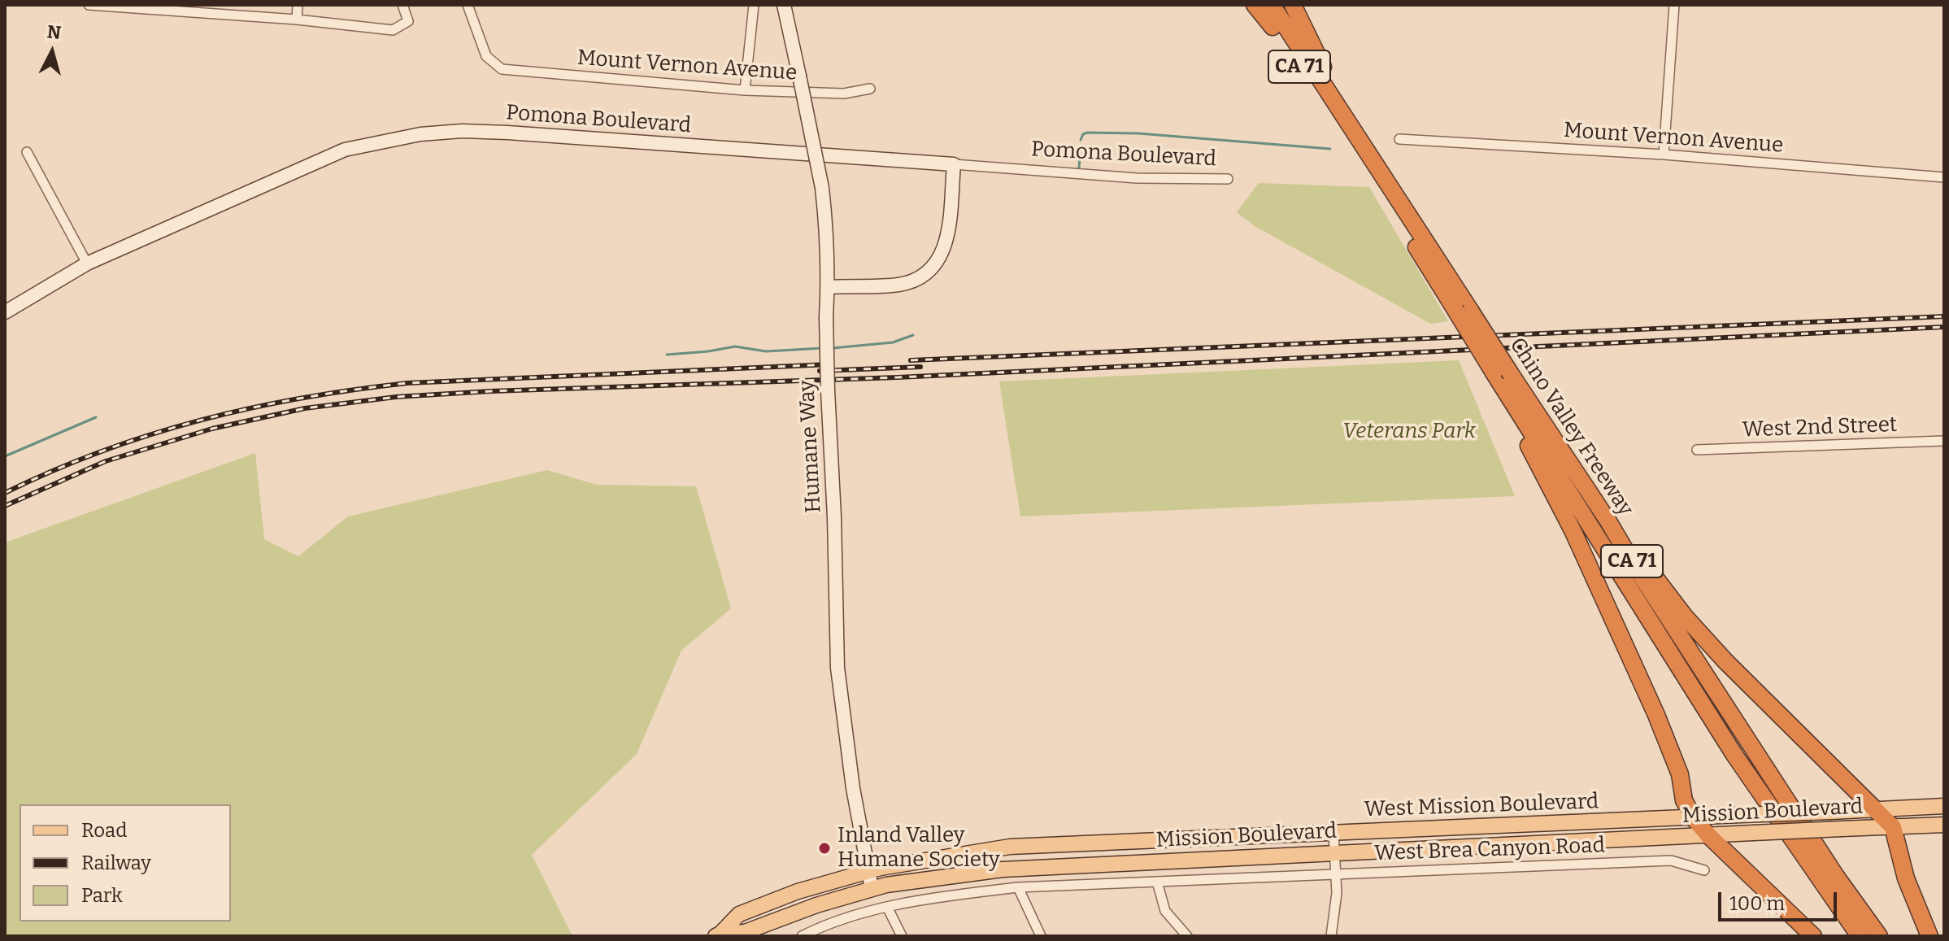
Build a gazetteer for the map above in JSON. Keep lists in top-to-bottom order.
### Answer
{
  "streets": {
    "highway": ["CA 71", "Chino Valley Freeway"],
    "main road": ["West Mission Boulevard", "Mission Boulevard"],
    "street": [
      "Mount Vernon Avenue",
      "Pomona Boulevard",
      "West 2nd Street",
      "Humane Way",
      "West Brea Canyon Road"
    ]
  },
  "crossings": [
    ["Humane Way", "West Mission Boulevard"],
    ["Humane Way", "Mission Boulevard"],
    ["West Mission Boulevard", "Mission Boulevard"]
  ],
  "parks": ["Veterans Park"],
  "places": ["Inland Valley Humane Society"],
  "legend": ["Road", "Railway", "Park"],
  "scale_bar": "100 m",
  "north": "top"
}
